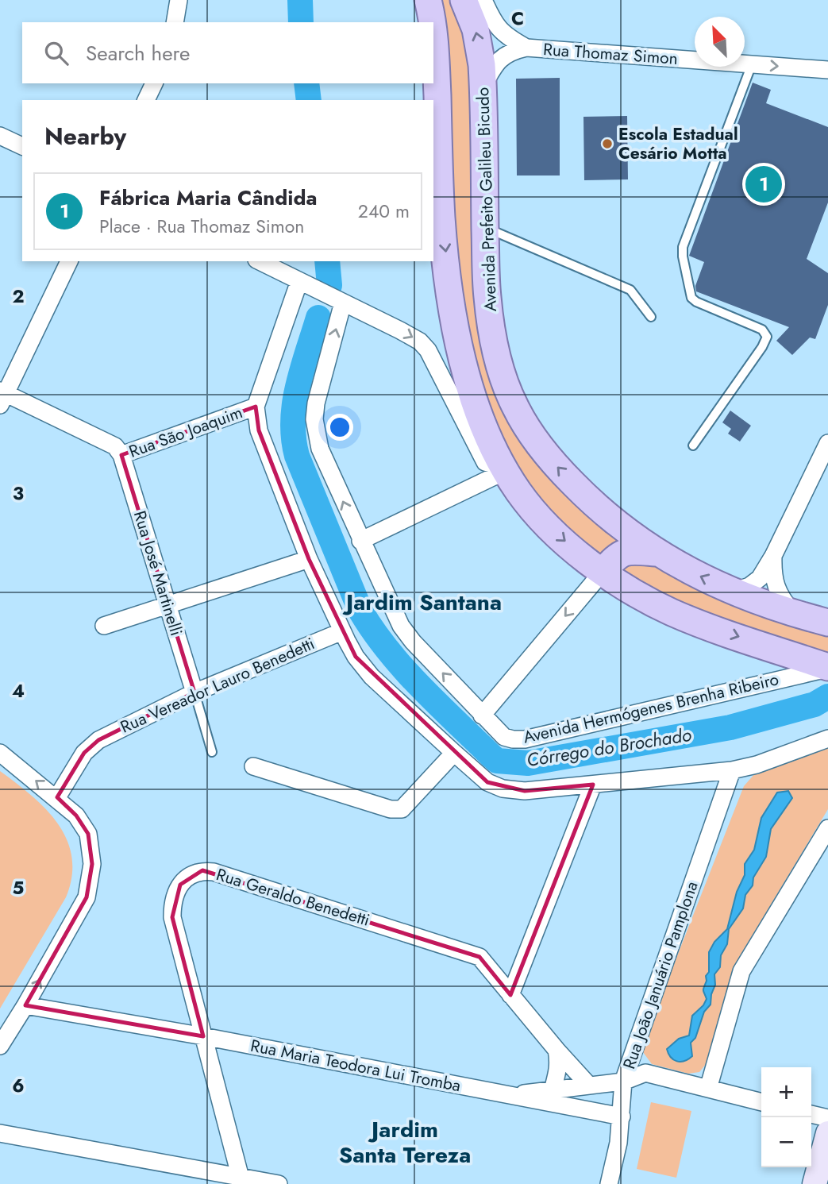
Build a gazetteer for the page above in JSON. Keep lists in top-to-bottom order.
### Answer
{
  "streets": {
    "main road": ["Avenida Prefeito Galileu Bicudo"],
    "street": [
      "Rua Thomaz Simon",
      "Rua São Joaquim",
      "Rua José Martinelli",
      "Rua Vereador Lauro Benedetti",
      "Avenida Hermógenes Brenha Ribeiro",
      "Rua Geraldo Benedetti",
      "Rua João Januário Pamplona",
      "Rua Maria Teodora Lui Tromba"
    ]
  },
  "crossings": [
    ["Rua Thomaz Simon", "Avenida Prefeito Galileu Bicudo"],
    ["Rua São Joaquim", "Rua José Martinelli"],
    ["Rua José Martinelli", "Rua Vereador Lauro Benedetti"],
    ["Rua Geraldo Benedetti", "Rua Maria Teodora Lui Tromba"],
    ["Rua João Januário Pamplona", "Rua Maria Teodora Lui Tromba"]
  ],
  "districts": ["Jardim Santana", "Jardim Santa Tereza"],
  "water": ["Córrego do Brochado"],
  "places": ["Escola Estadual Cesário Motta"],
  "north": "top left",
  "page": {
    "search": "Search here",
    "heading": "Nearby",
    "pins": "1",
    "list": [
      {
        "mark": "1",
        "name": "Fábrica Maria Cândida",
        "note": "Place · Rua Thomaz Simon",
        "value": "240 m"
      }
    ],
    "map_buttons": ["+", "−"]
  },
  "grid": {
    "columns": ["C"],
    "rows": [
      "2",
      "3",
      "4",
      "5",
      "6"
    ]
  }
}
